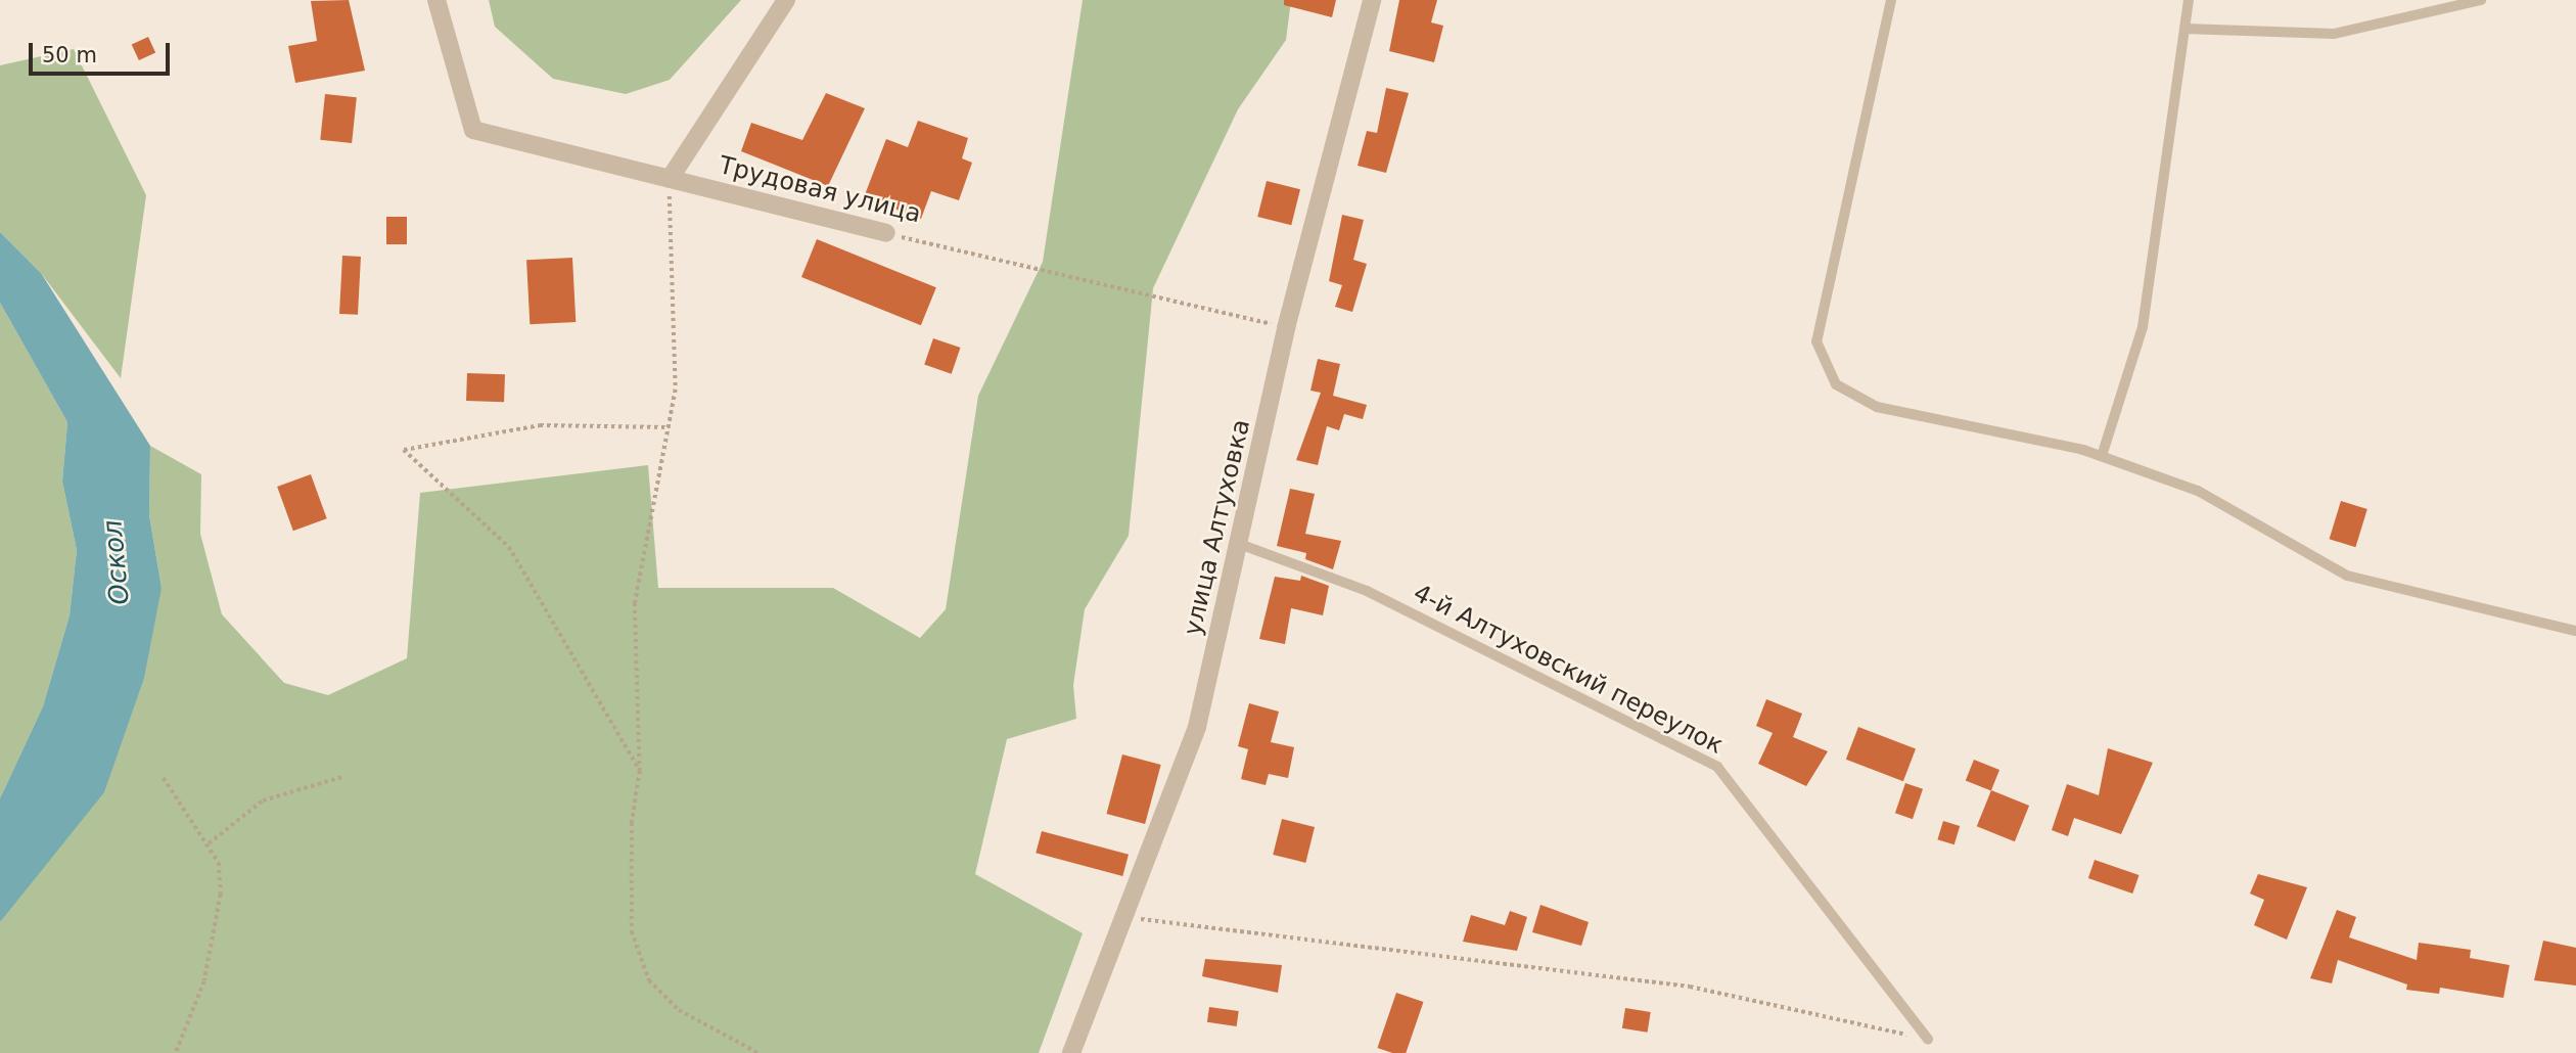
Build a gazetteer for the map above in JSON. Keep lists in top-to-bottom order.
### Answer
{
  "streets": {
    "street": ["Трудовая улица", "улица Алтуховка"],
    "lane": ["4-й Алтуховский переулок"]
  },
  "crossings": [
    ["Трудовая улица", "улица Алтуховка"],
    ["улица Алтуховка", "4-й Алтуховский переулок"]
  ],
  "water": ["Оскол"],
  "scale_bar": "50 m"
}
